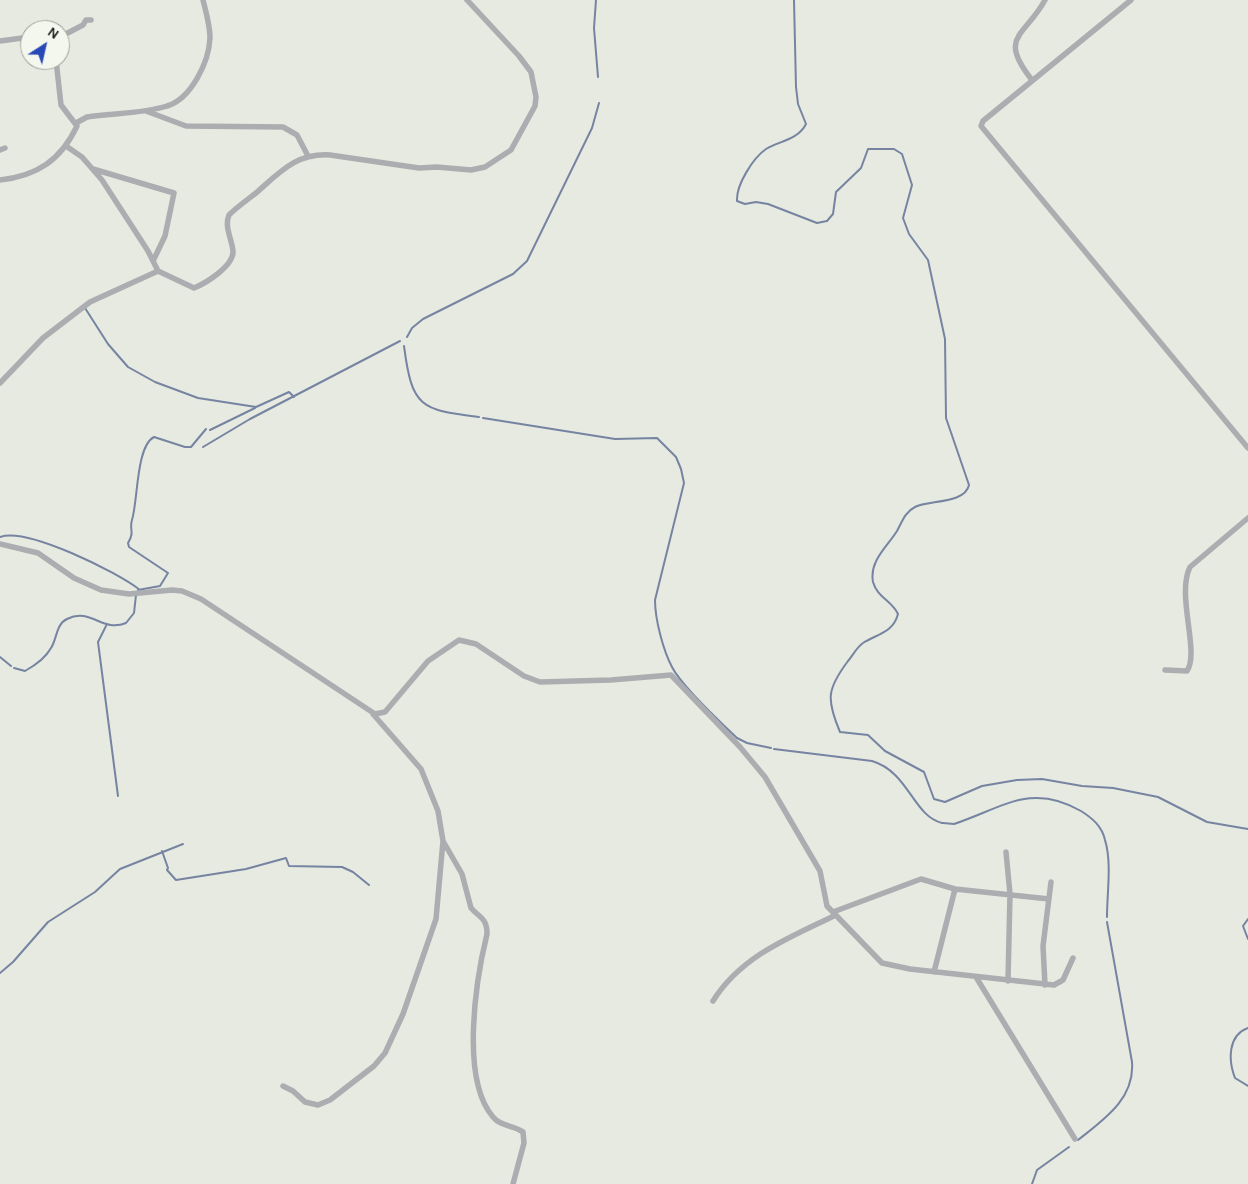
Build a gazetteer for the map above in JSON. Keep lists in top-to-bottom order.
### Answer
{
  "north": "top right"
}
